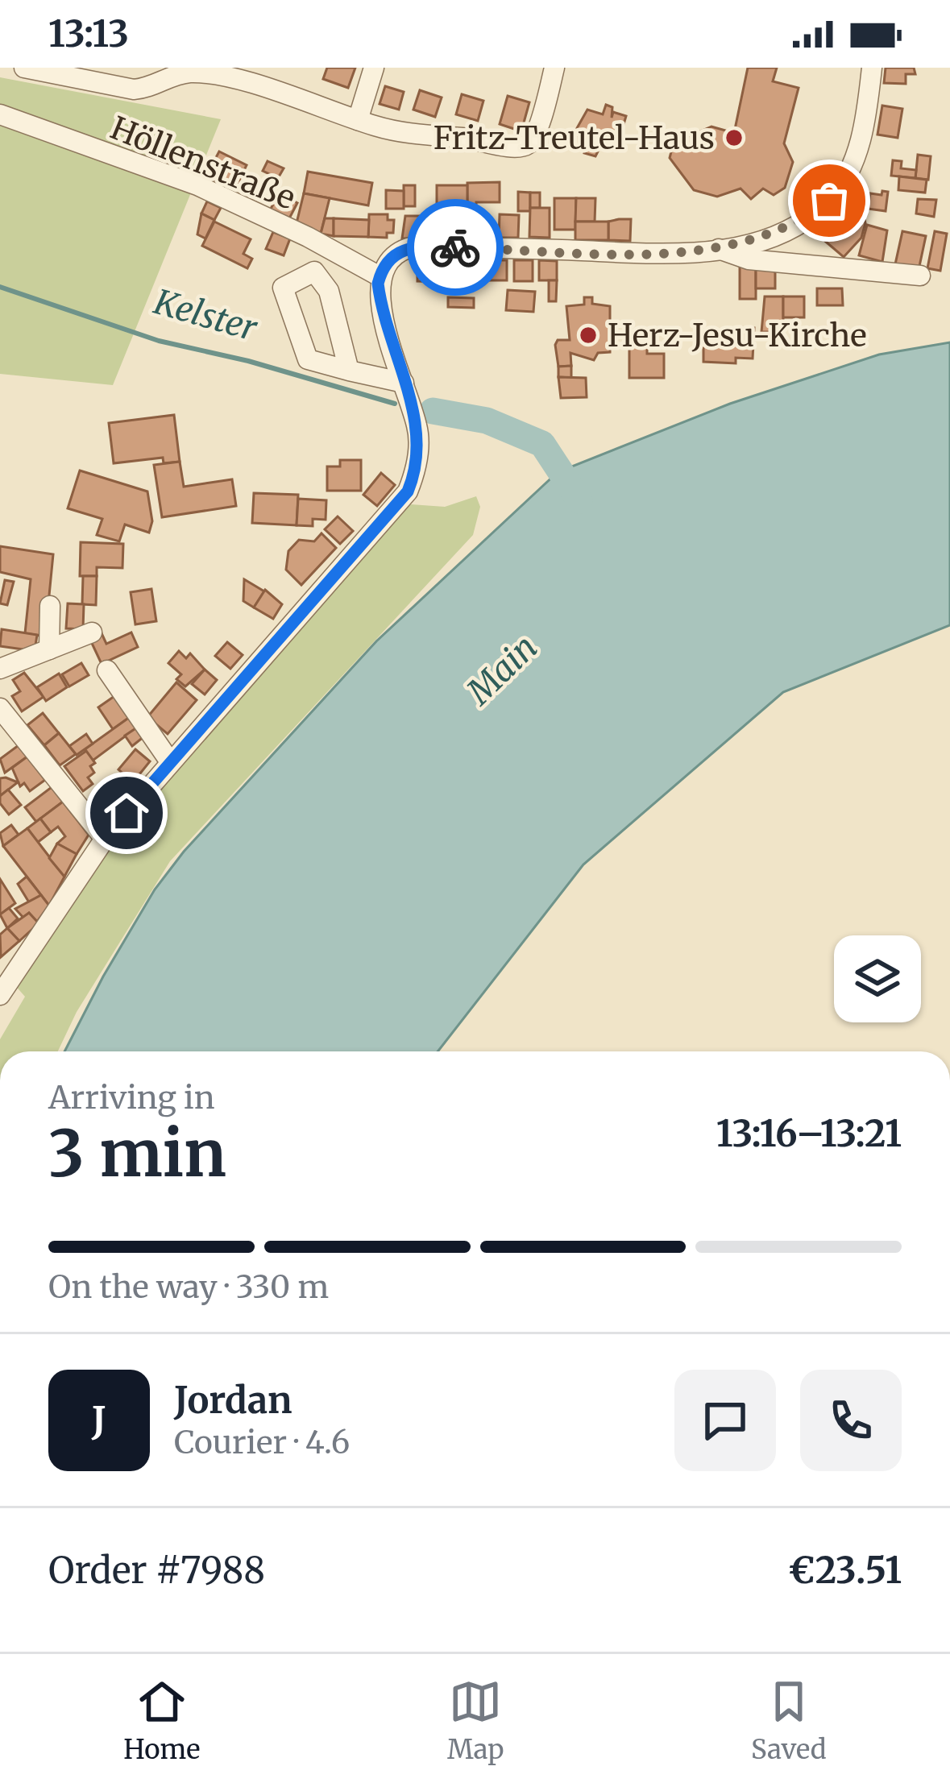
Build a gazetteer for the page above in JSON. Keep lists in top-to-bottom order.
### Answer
{
  "streets": {
    "street": ["Höllenstraße"]
  },
  "water": ["Kelster", "Main"],
  "places": ["Fritz-Treutel-Haus", "Herz-Jesu-Kirche"],
  "page": {
    "status": "13:13",
    "heading": ["3 min", "Arriving in", "13:16–13:21"],
    "panel": [
      "Jordan",
      "Courier · 4.6",
      "Order #7988",
      "€23.51"
    ],
    "bar": "On the way · 330 m",
    "round": "J",
    "tabs": ["Home", "Map", "Saved"]
  }
}
